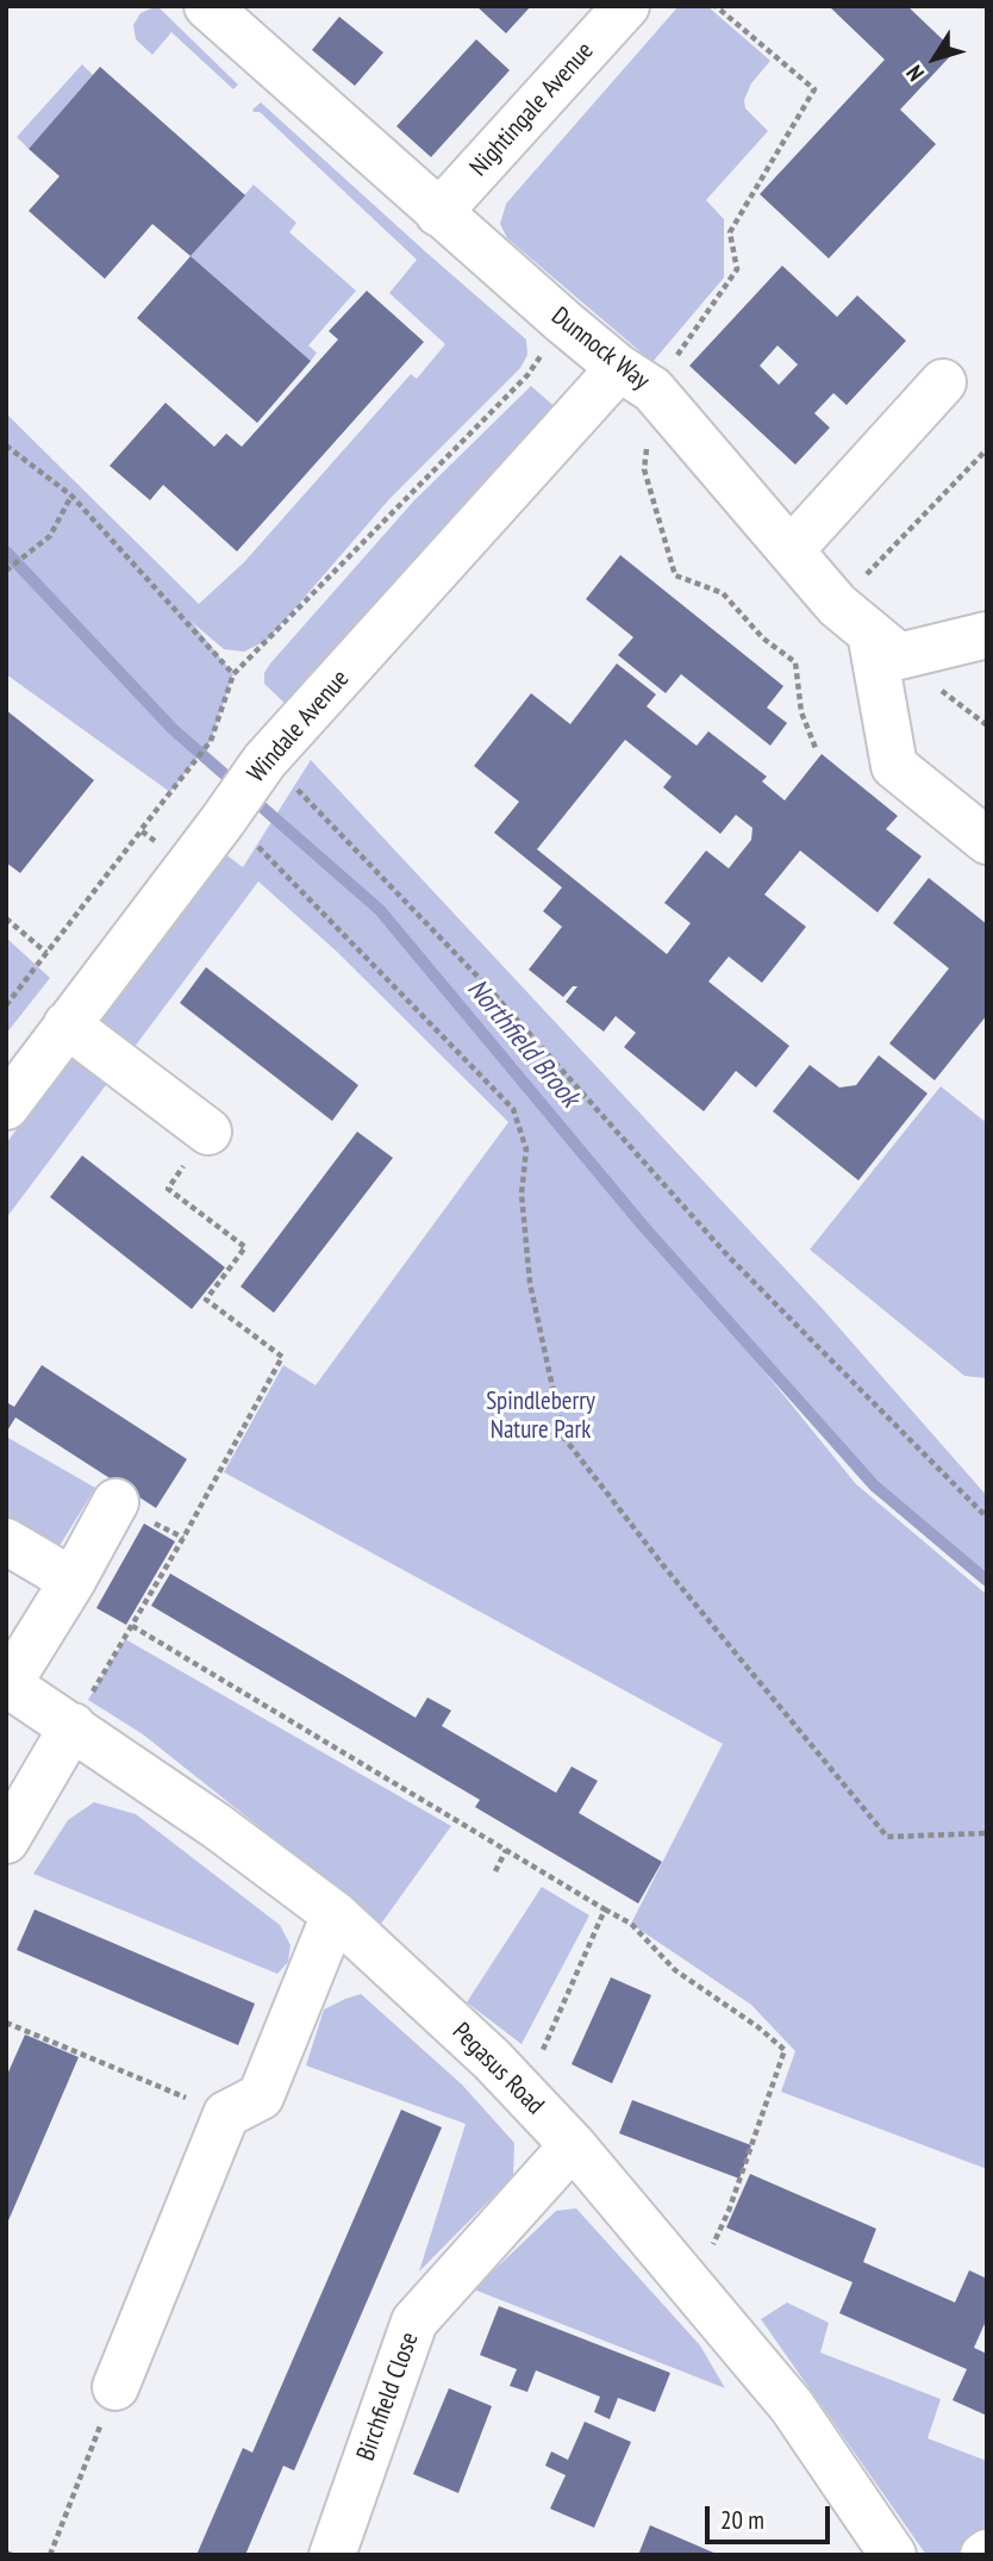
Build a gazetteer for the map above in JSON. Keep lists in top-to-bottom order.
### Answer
{
  "streets": {
    "street": [
      "Nightingale Avenue",
      "Dunnock Way",
      "Windale Avenue",
      "Pegasus Road",
      "Birchfield Close"
    ]
  },
  "crossings": [
    ["Nightingale Avenue", "Dunnock Way"],
    ["Dunnock Way", "Windale Avenue"],
    ["Pegasus Road", "Birchfield Close"]
  ],
  "water": ["Northfield Brook"],
  "parks": ["Spindleberry Nature Park"],
  "scale_bar": "20 m",
  "north": "bottom left"
}
